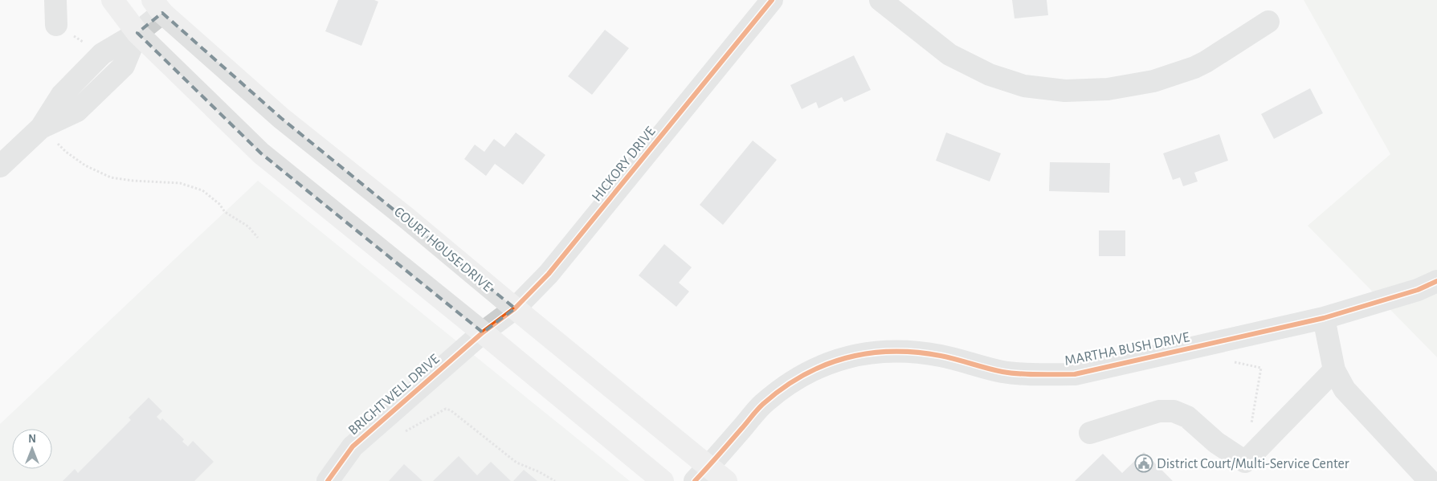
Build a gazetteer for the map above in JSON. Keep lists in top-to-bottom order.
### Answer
{
  "streets": {
    "main road": ["COURT HOUSE DRIVE"],
    "street": ["HICKORY DRIVE", "MARTHA BUSH DRIVE", "BRIGHTWELL DRIVE"]
  },
  "crossings": [
    ["HICKORY DRIVE", "COURT HOUSE DRIVE"],
    ["HICKORY DRIVE", "BRIGHTWELL DRIVE"],
    ["COURT HOUSE DRIVE", "MARTHA BUSH DRIVE"]
  ],
  "places": {
    "public building": ["District Court/Multi-Service Center"]
  },
  "north": "top"
}
